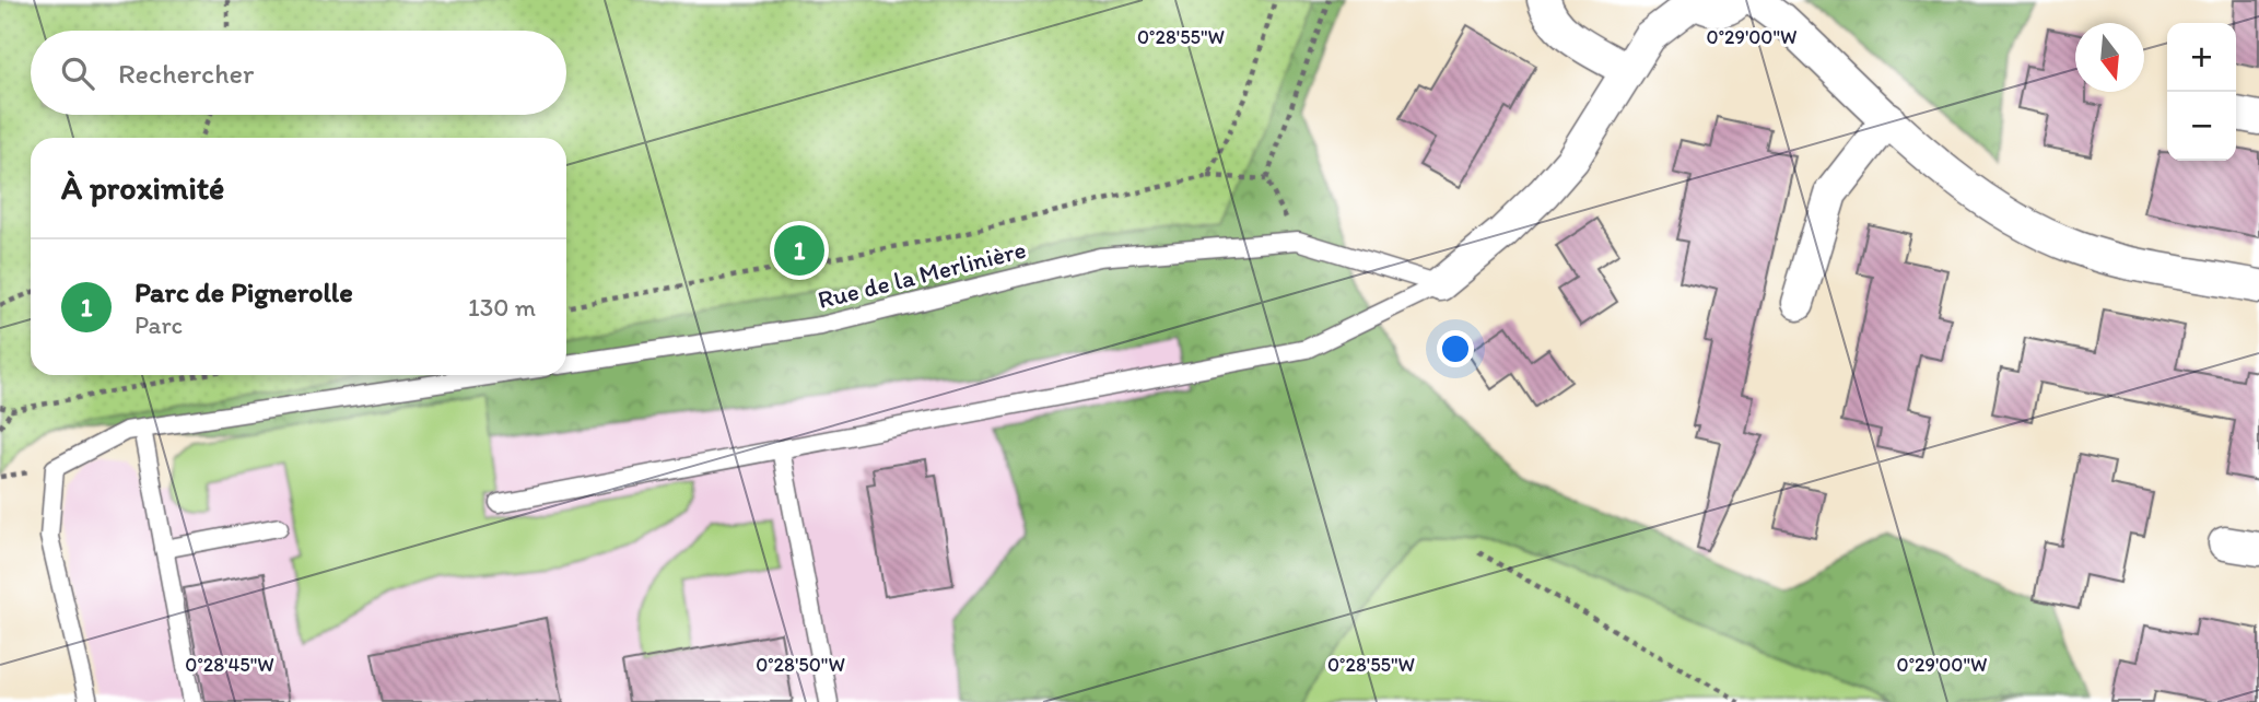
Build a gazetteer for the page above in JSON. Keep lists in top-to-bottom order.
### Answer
{
  "streets": {
    "lane": ["Rue de la Merlinière"]
  },
  "north": "bottom",
  "page": {
    "map_buttons": ["+", "−"],
    "search": "Rechercher",
    "heading": "À proximité",
    "pins": "1",
    "list": [
      {
        "mark": "1",
        "name": "Parc de Pignerolle",
        "note": "Parc",
        "value": "130 m"
      }
    ]
  },
  "coordinates": [
    "0°28'55\"W",
    "0°29'00\"W",
    "0°28'45\"W",
    "0°28'50\"W"
  ]
}
